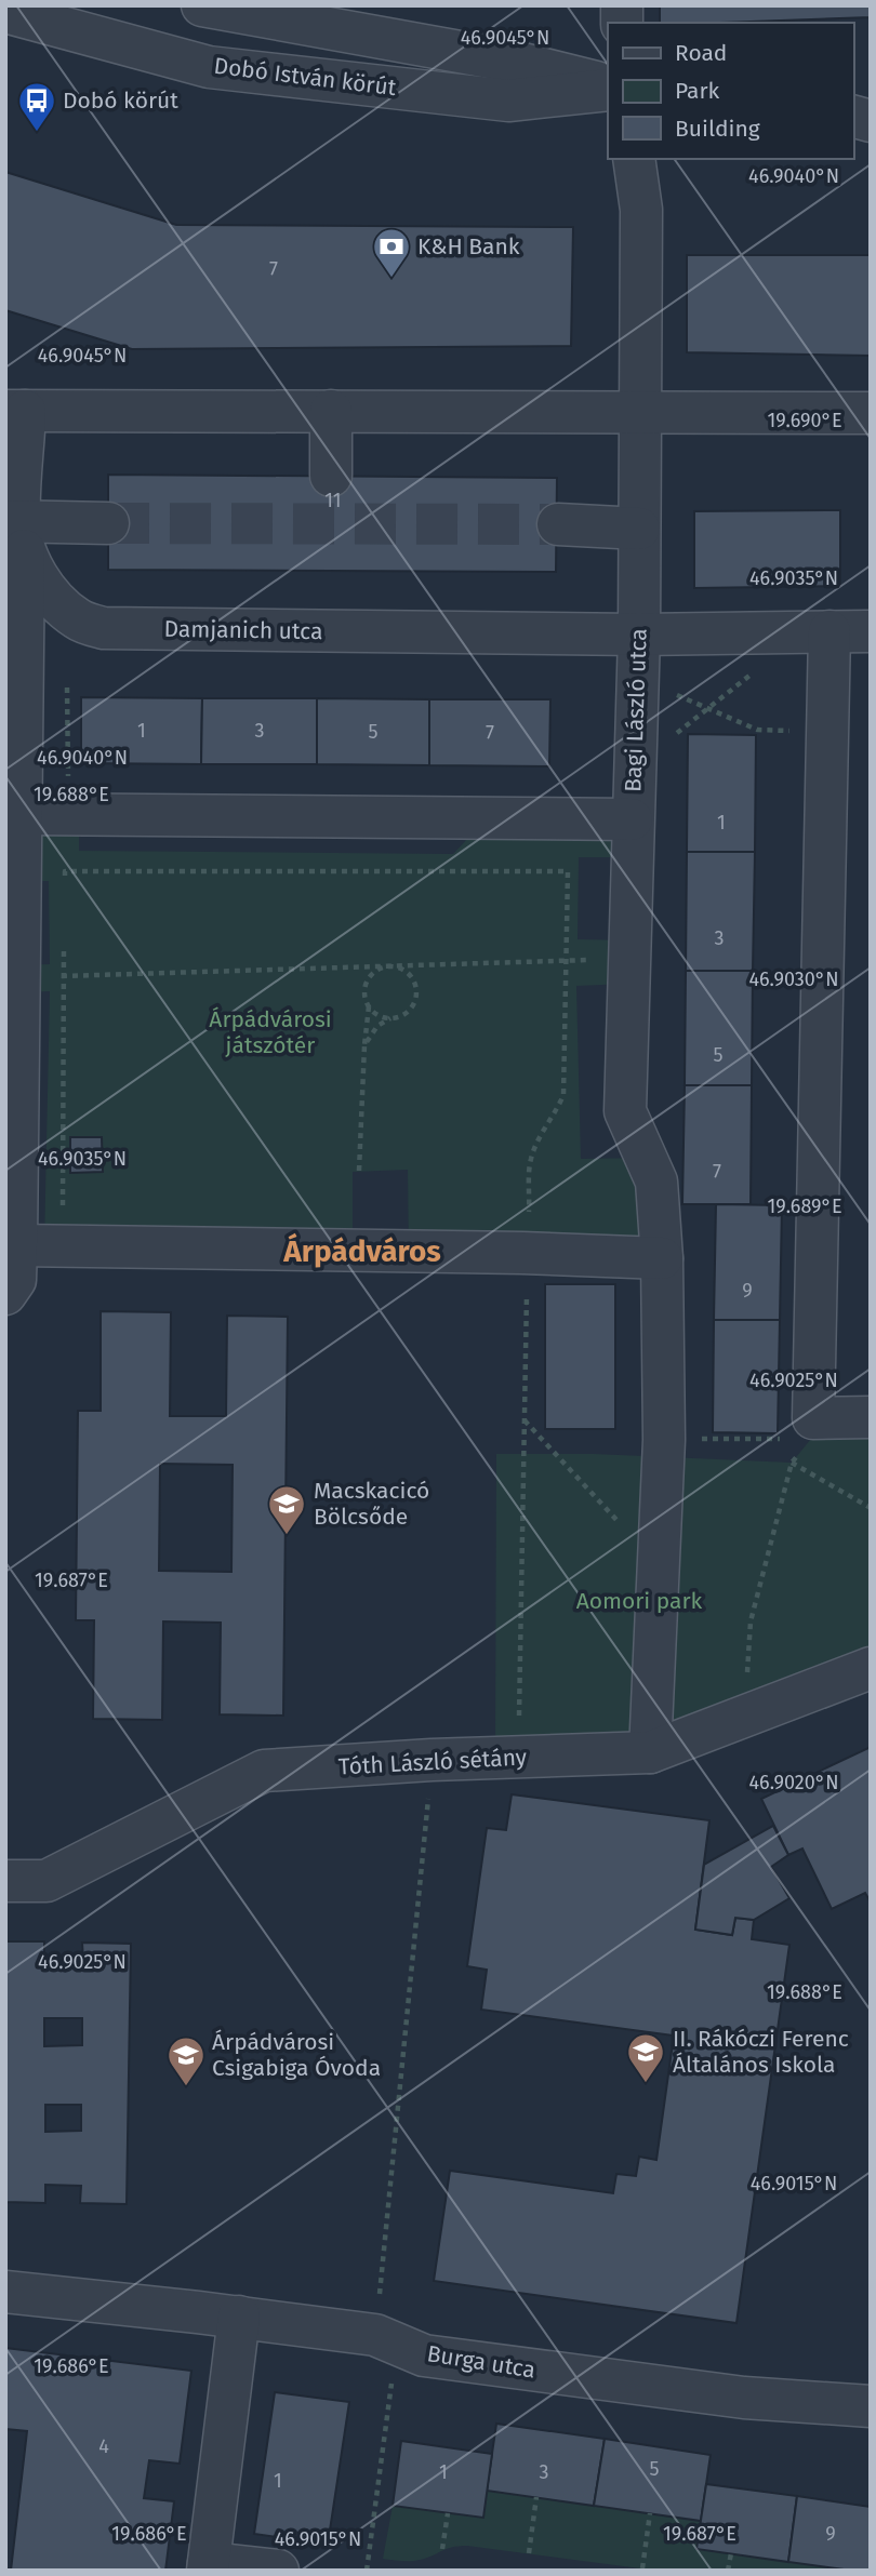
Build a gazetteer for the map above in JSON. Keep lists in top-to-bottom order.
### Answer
{
  "streets": {
    "street": [
      "Dobó István körút",
      "Damjanich utca",
      "Bagi László utca",
      "Tóth László sétány",
      "Burga utca"
    ]
  },
  "crossings": [
    ["Damjanich utca", "Bagi László utca"],
    ["Bagi László utca", "Tóth László sétány"]
  ],
  "districts": ["Árpádváros"],
  "parks": ["Árpádvárosi játszótér", "Aomori park"],
  "places": {
    "bus stop": ["Dobó körút"],
    "bank": ["K&H Bank"],
    "school or university": ["Macskacicó Bölcsőde", "II. Rákóczi Ferenc Általános Iskola", "Árpádvárosi Csigabiga Óvoda"]
  },
  "house_numbers": [
    "7",
    "11",
    "1",
    "3",
    "5",
    "7",
    "1",
    "3",
    "5",
    "7",
    "9",
    "4",
    "5",
    "1",
    "3",
    "1",
    "9"
  ],
  "legend": ["Road", "Park", "Building"],
  "coordinates": [
    "46.9045°N",
    "46.9040°N",
    "19.690°E",
    "46.9035°N",
    "19.688°E",
    "46.9030°N",
    "19.689°E",
    "46.9025°N",
    "19.687°E",
    "46.9020°N",
    "46.9015°N",
    "19.686°E"
  ]
}
